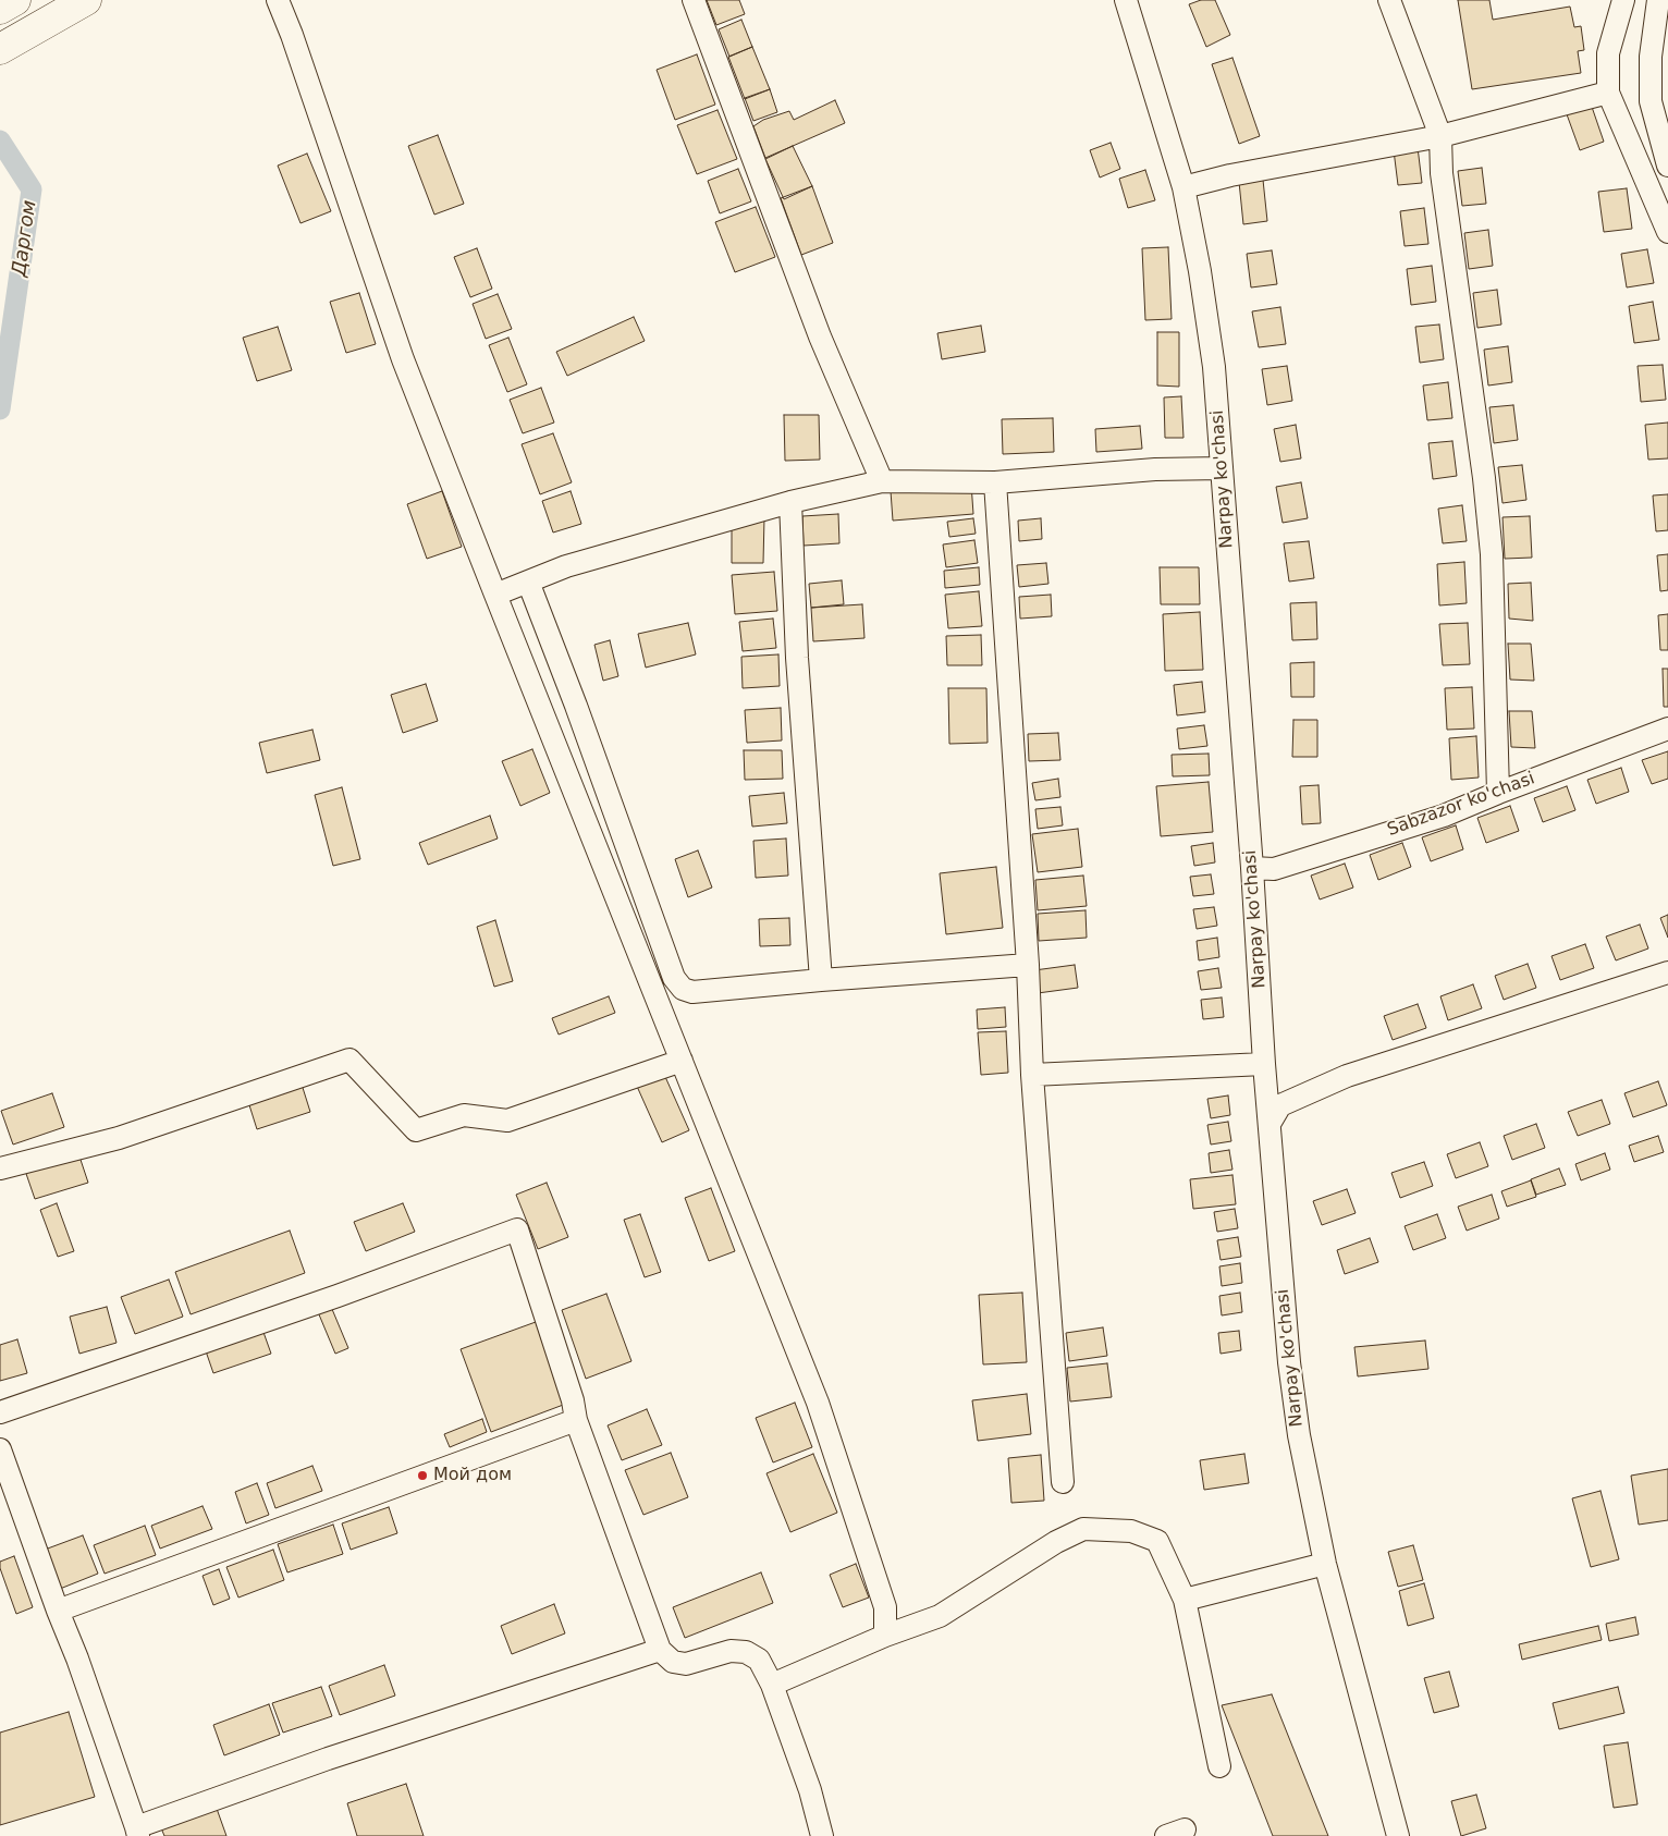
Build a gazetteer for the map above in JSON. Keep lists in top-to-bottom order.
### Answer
{
  "streets": {
    "street": ["Narpay ko'chasi", "Sabzazor ko'chasi"]
  },
  "crossings": [
    ["Narpay ko'chasi", "Sabzazor ko'chasi"]
  ],
  "water": ["Даргом"],
  "places": ["Мой дом"]
}
